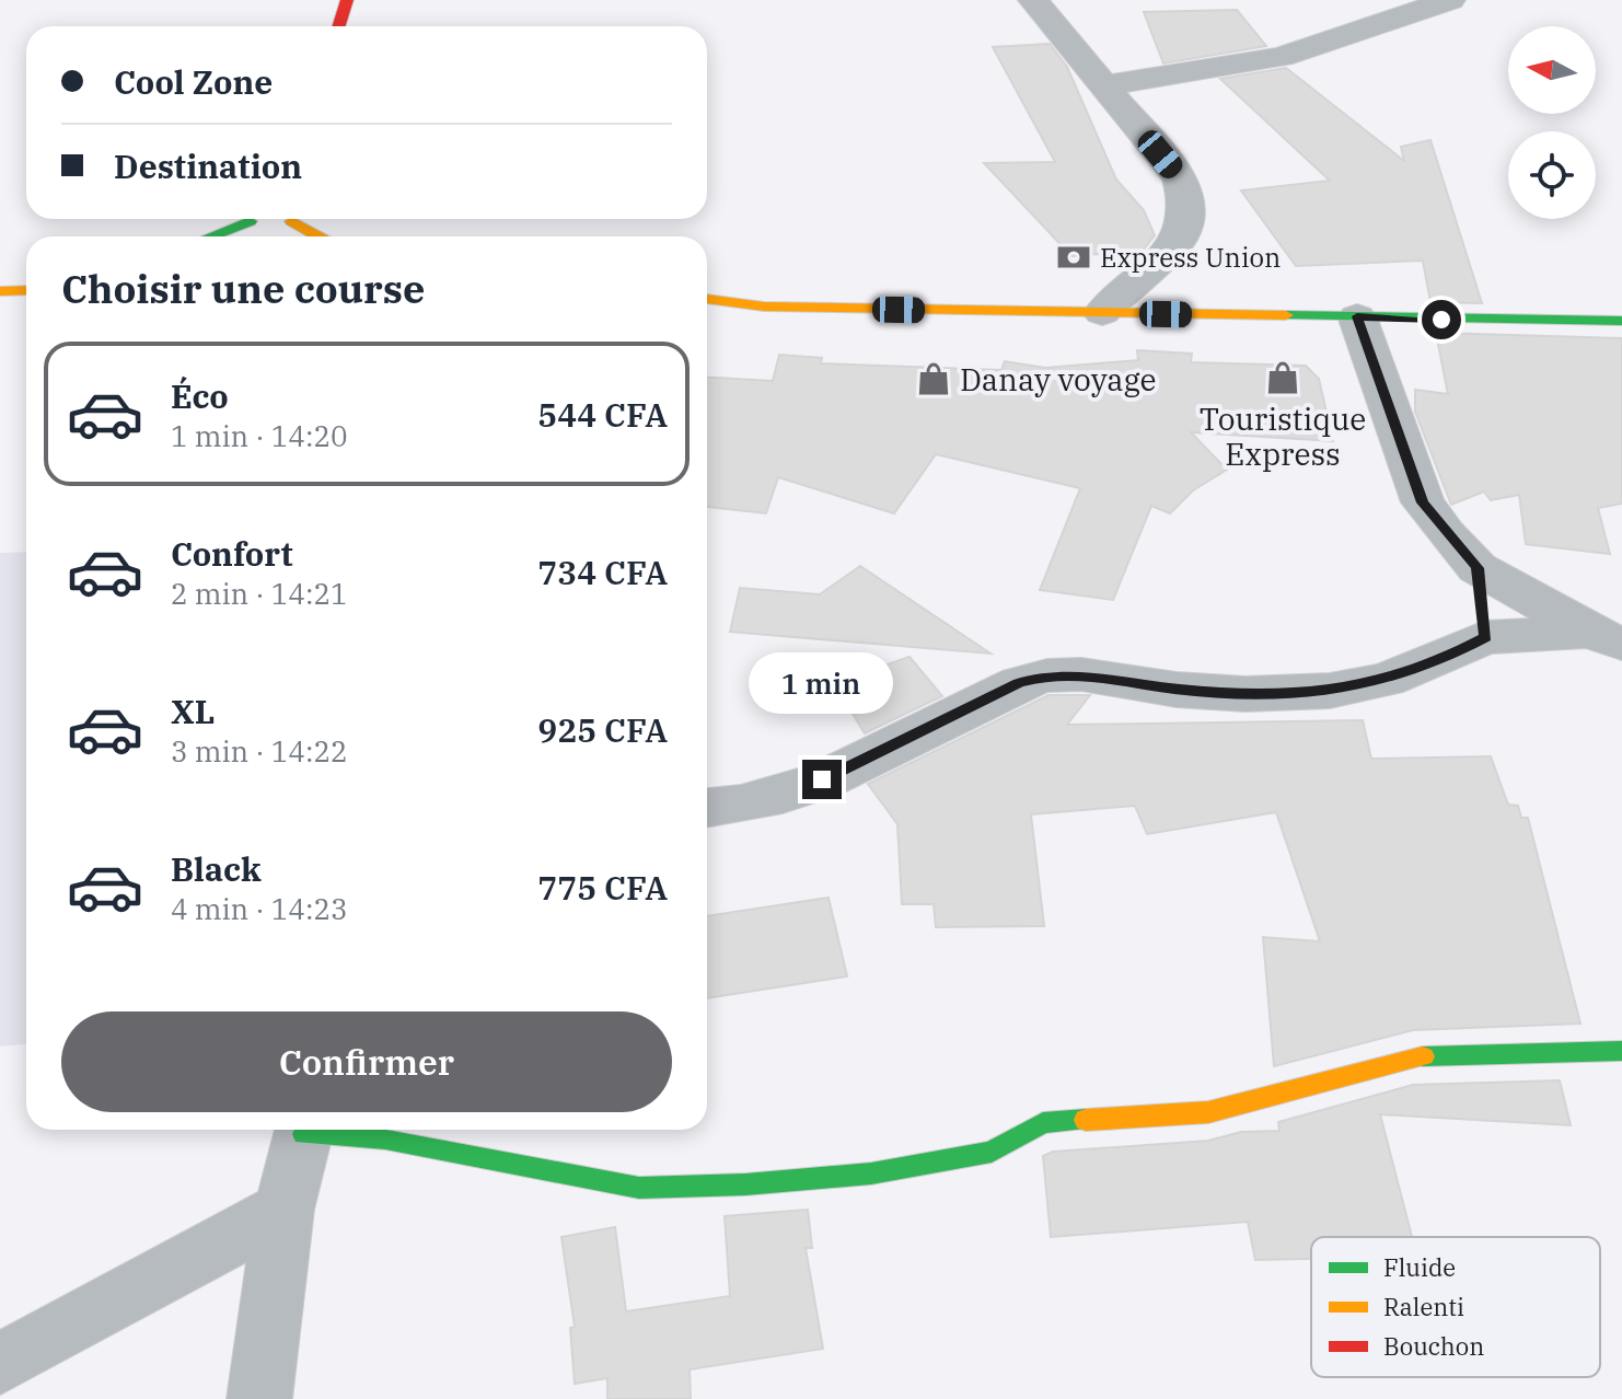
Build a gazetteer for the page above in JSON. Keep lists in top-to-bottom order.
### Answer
{
  "places": {
    "bank": ["Express Union"],
    "shop": ["Touristique Express", "Danay voyage"]
  },
  "legend": ["Fluide", "Ralenti", "Bouchon"],
  "north": "left",
  "page": {
    "banner": ["Cool Zone", "Destination"],
    "heading": "Choisir une course",
    "list": [
      {
        "name": "Éco",
        "note": "1 min · 14:20",
        "value": "544 CFA"
      },
      {
        "name": "Confort",
        "note": "2 min · 14:21",
        "value": "734 CFA"
      },
      {
        "name": "XL",
        "note": "3 min · 14:22",
        "value": "925 CFA"
      },
      {
        "name": "Black",
        "note": "4 min · 14:23",
        "value": "775 CFA"
      }
    ],
    "bubble": "1 min",
    "buttons": "Confirmer"
  }
}
